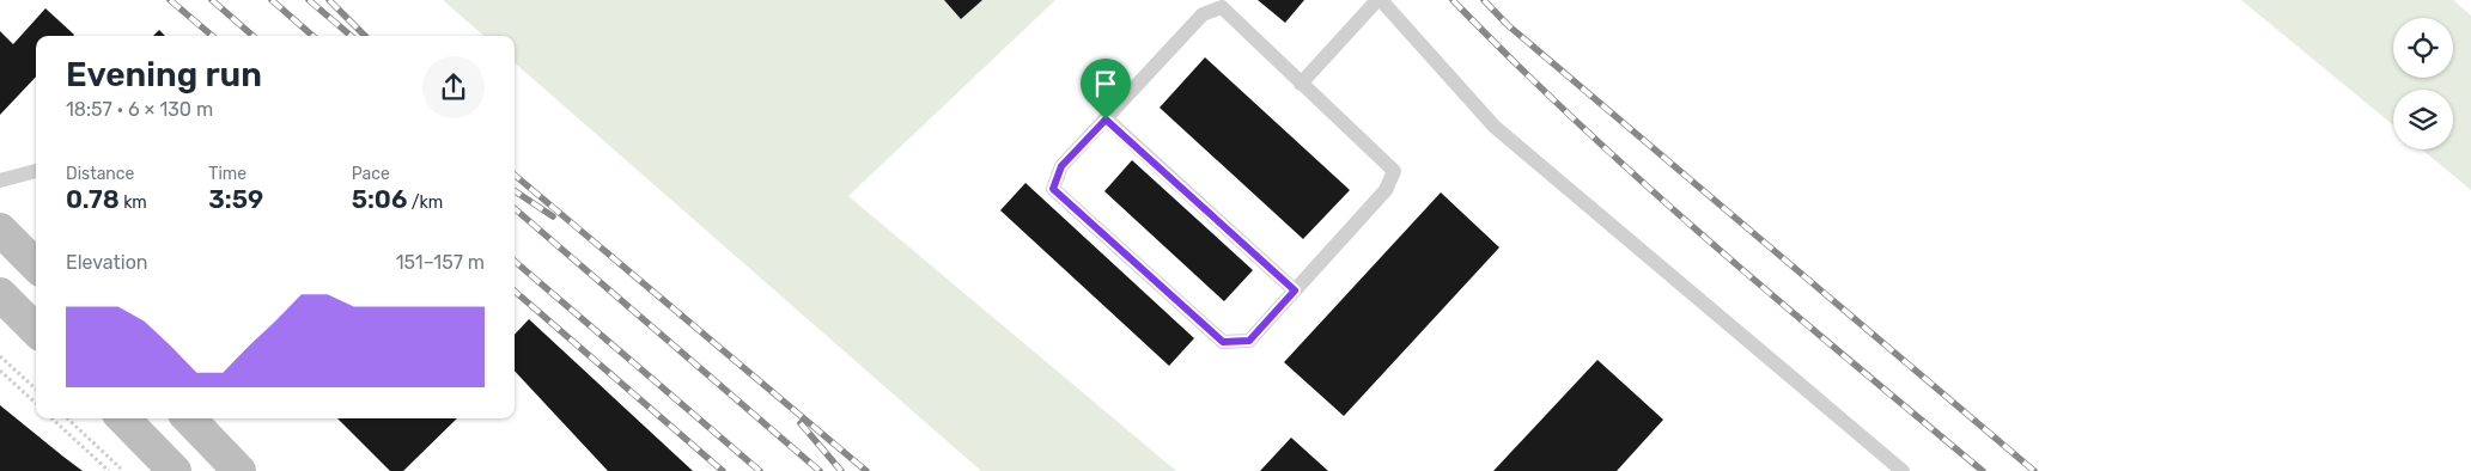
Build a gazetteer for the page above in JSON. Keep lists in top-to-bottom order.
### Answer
{
  "page": {
    "heading": ["Evening run", "18:57 · 6 × 130 m"],
    "stats": [
      ["Distance", "0.78 km"],
      ["Time", "3:59"],
      ["Pace", "5:06 /km"]
    ],
    "chart": ["Elevation", "151–157 m"]
  }
}
